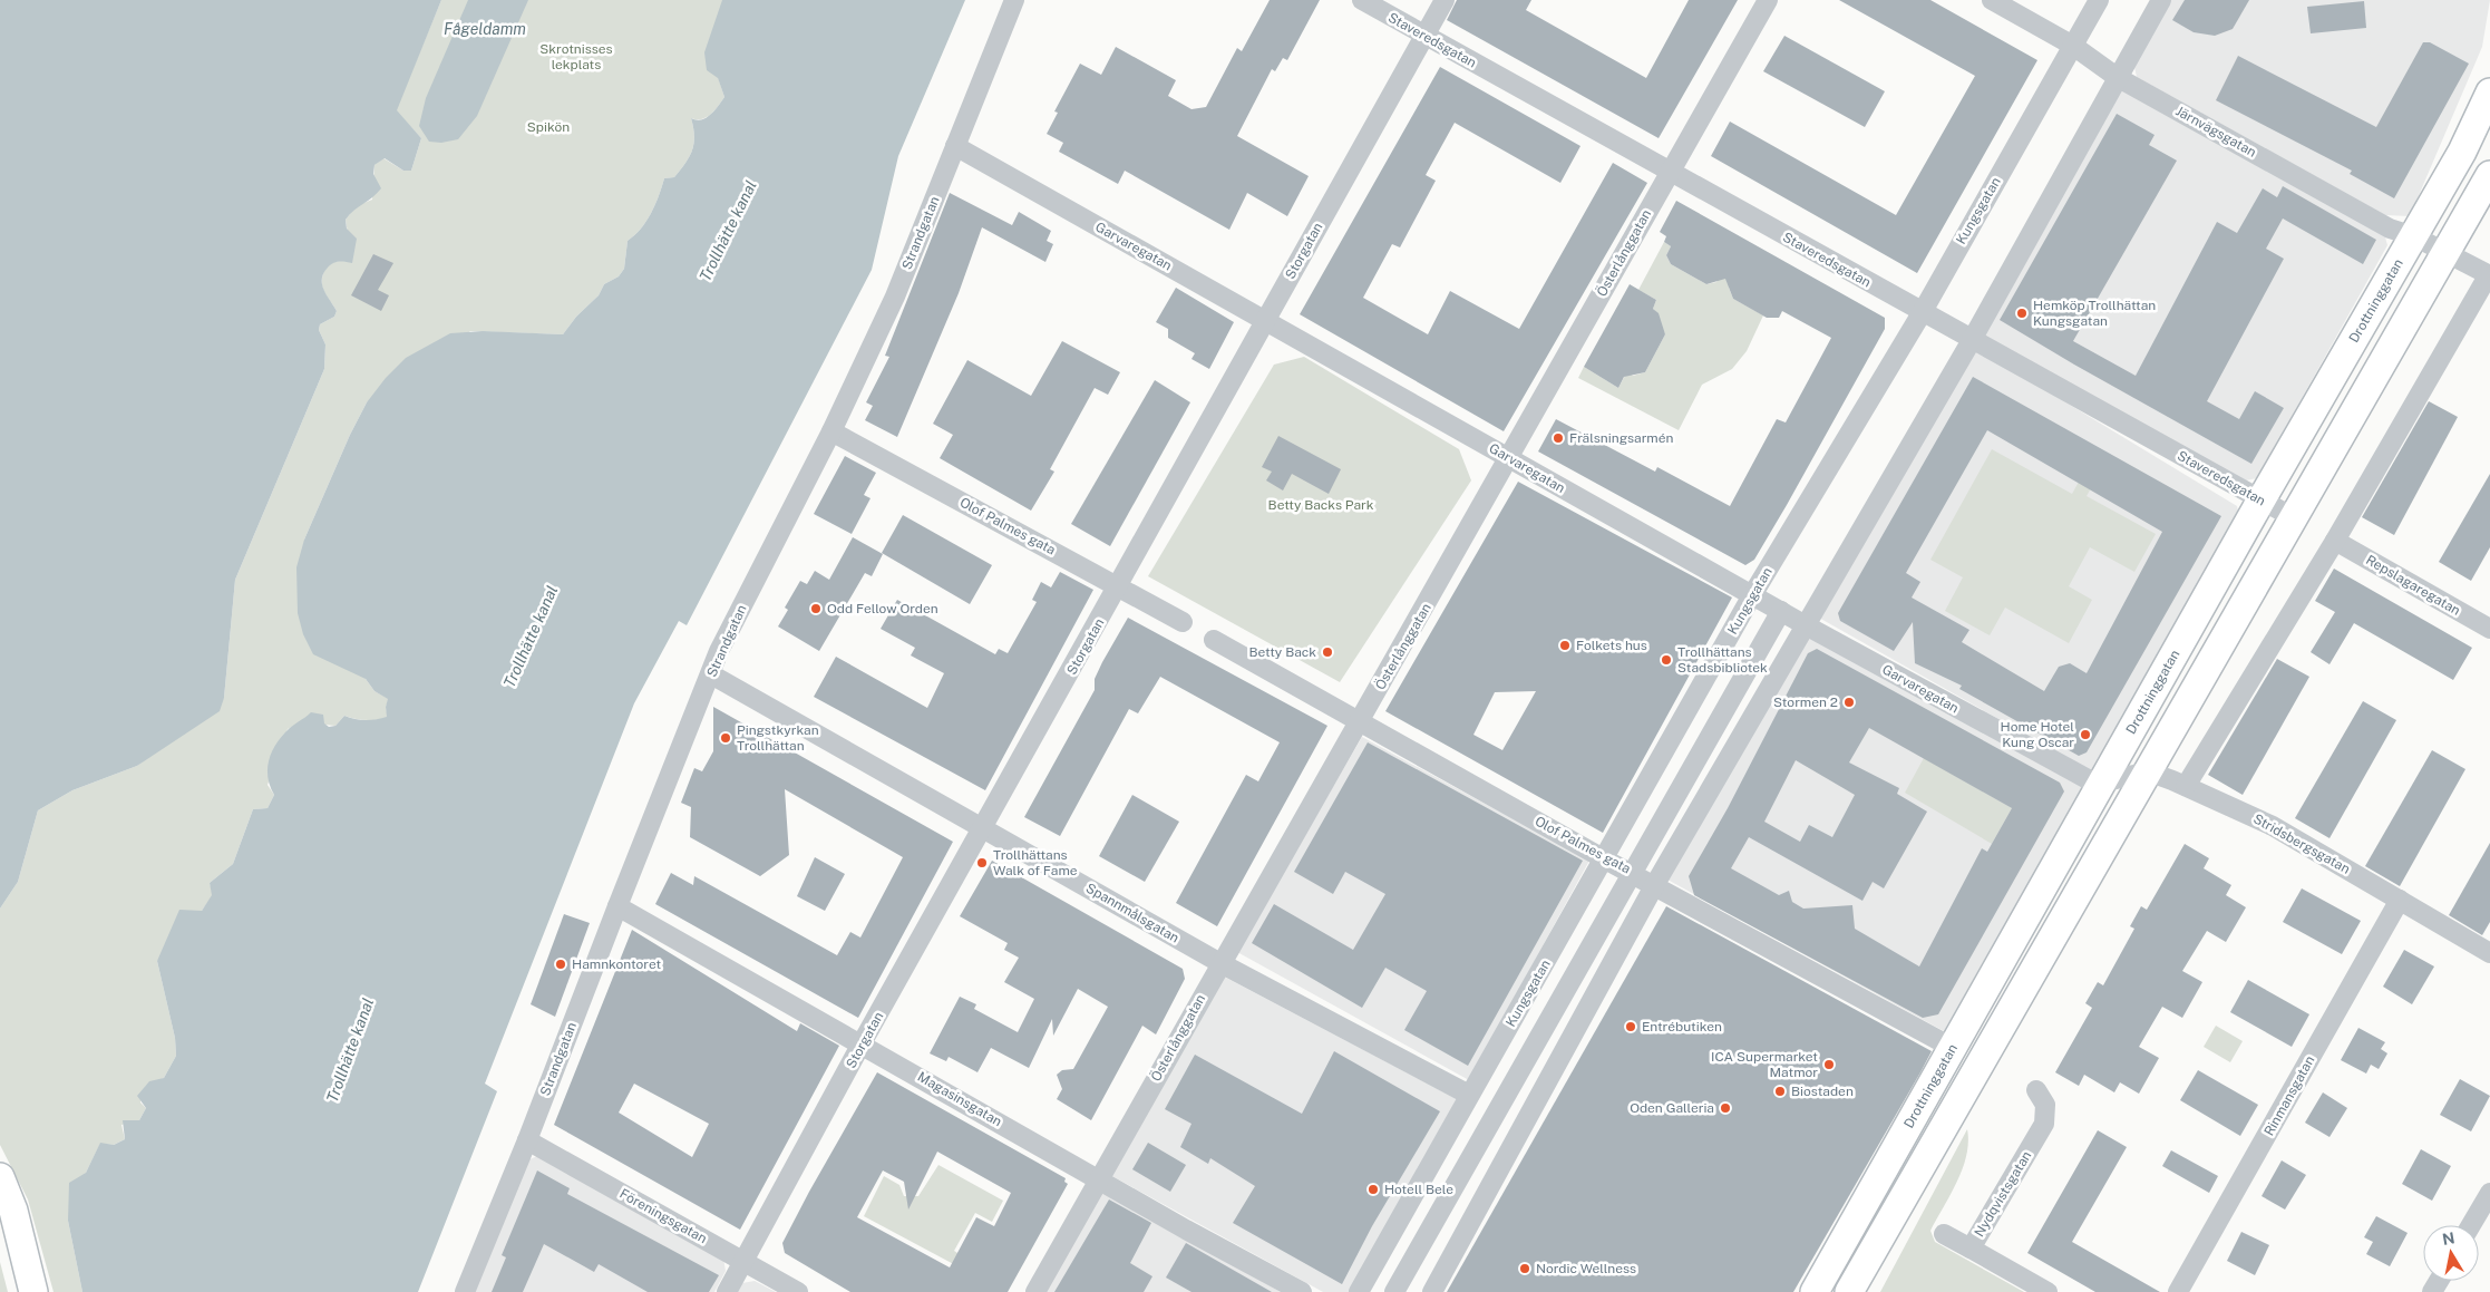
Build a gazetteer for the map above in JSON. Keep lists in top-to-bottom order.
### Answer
{
  "streets": {
    "street": [
      "Staveredsgatan",
      "Järnvägsgatan",
      "Kungsgatan",
      "Strandgatan",
      "Garvaregatan",
      "Storgatan",
      "Österlånggatan",
      "Drottninggatan",
      "Olof Palmes gata",
      "Repslagaregatan",
      "Stridsbergsgatan",
      "Spannmålsgatan",
      "Rinmansgatan",
      "Magasinsgatan",
      "Nydqvistsgatan",
      "Föreningsgatan"
    ]
  },
  "crossings": [
    ["Staveredsgatan", "Kungsgatan"],
    ["Staveredsgatan", "Storgatan"],
    ["Staveredsgatan", "Österlånggatan"],
    ["Staveredsgatan", "Drottninggatan"],
    ["Järnvägsgatan", "Kungsgatan"],
    ["Järnvägsgatan", "Drottninggatan"],
    ["Kungsgatan", "Garvaregatan"],
    ["Kungsgatan", "Olof Palmes gata"],
    ["Kungsgatan", "Spannmålsgatan"],
    ["Strandgatan", "Garvaregatan"],
    ["Strandgatan", "Olof Palmes gata"],
    ["Strandgatan", "Spannmålsgatan"],
    ["Strandgatan", "Magasinsgatan"],
    ["Strandgatan", "Föreningsgatan"],
    ["Garvaregatan", "Storgatan"],
    ["Garvaregatan", "Österlånggatan"],
    ["Garvaregatan", "Drottninggatan"],
    ["Storgatan", "Olof Palmes gata"],
    ["Storgatan", "Spannmålsgatan"],
    ["Storgatan", "Magasinsgatan"],
    ["Storgatan", "Föreningsgatan"],
    ["Österlånggatan", "Olof Palmes gata"],
    ["Österlånggatan", "Spannmålsgatan"],
    ["Österlånggatan", "Magasinsgatan"],
    ["Drottninggatan", "Olof Palmes gata"],
    ["Stridsbergsgatan", "Rinmansgatan"]
  ],
  "water": ["Fågeldamm", "Trollhätte kanal"],
  "parks": ["Skrotnisses lekplats", "Spikön", "Betty Backs Park"],
  "places": [
    "Hemköp Trollhättan Kungsgatan",
    "Frälsningsarmén",
    "Odd Fellow Orden",
    "Folkets hus",
    "Betty Back",
    "Trollhättans Stadsbibliotek",
    "Stormen 2",
    "Home Hotel Kung Oscar",
    "Pingstkyrkan Trollhättan",
    "Trollhättans Walk of Fame",
    "Hamnkontoret",
    "Entrébutiken",
    "ICA Supermarket Matmor",
    "Biostaden",
    "Oden Galleria",
    "Hotell Bele",
    "Nordic Wellness"
  ],
  "north": "top"
}
